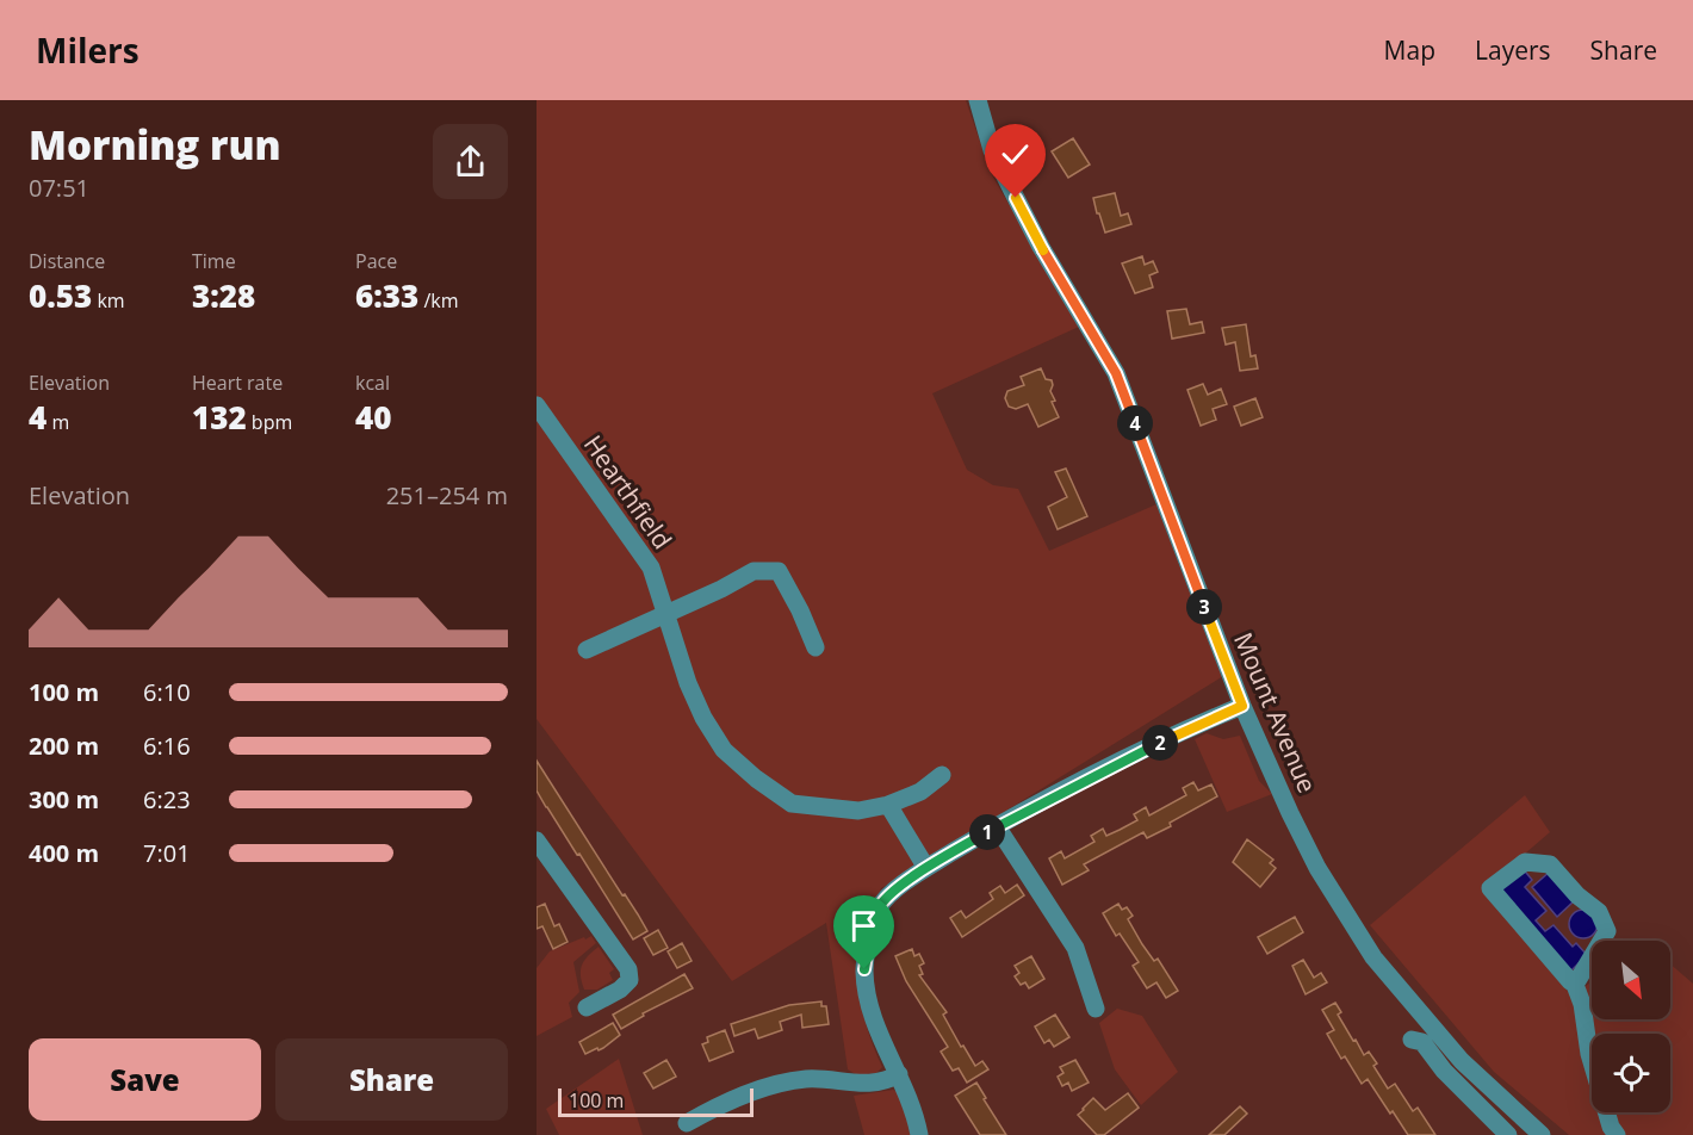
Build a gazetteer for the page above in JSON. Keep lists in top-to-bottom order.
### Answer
{
  "streets": {
    "street": ["Hearthfield", "Mount Avenue"]
  },
  "scale_bar": "100 m",
  "north": "bottom right",
  "page": {
    "header": "Milers",
    "nav": ["Map", "Layers", "Share"],
    "heading": ["Morning run", "07:51"],
    "stats": [
      ["Distance", "0.53 km"],
      ["Time", "3:28"],
      ["Pace", "6:33 /km"],
      ["Elevation", "4 m"],
      ["Heart rate", "132 bpm"],
      ["kcal", "40"]
    ],
    "pins": [
      "4",
      "3",
      "2",
      "1"
    ],
    "chart": ["Elevation", "251–254 m"],
    "list": [
      {
        "name": "100 m",
        "note": "6:10"
      },
      {
        "name": "200 m",
        "note": "6:16"
      },
      {
        "name": "300 m",
        "note": "6:23"
      },
      {
        "name": "400 m",
        "note": "7:01"
      }
    ],
    "buttons": ["Save", "Share"],
    "scale": "100 m"
  }
}
